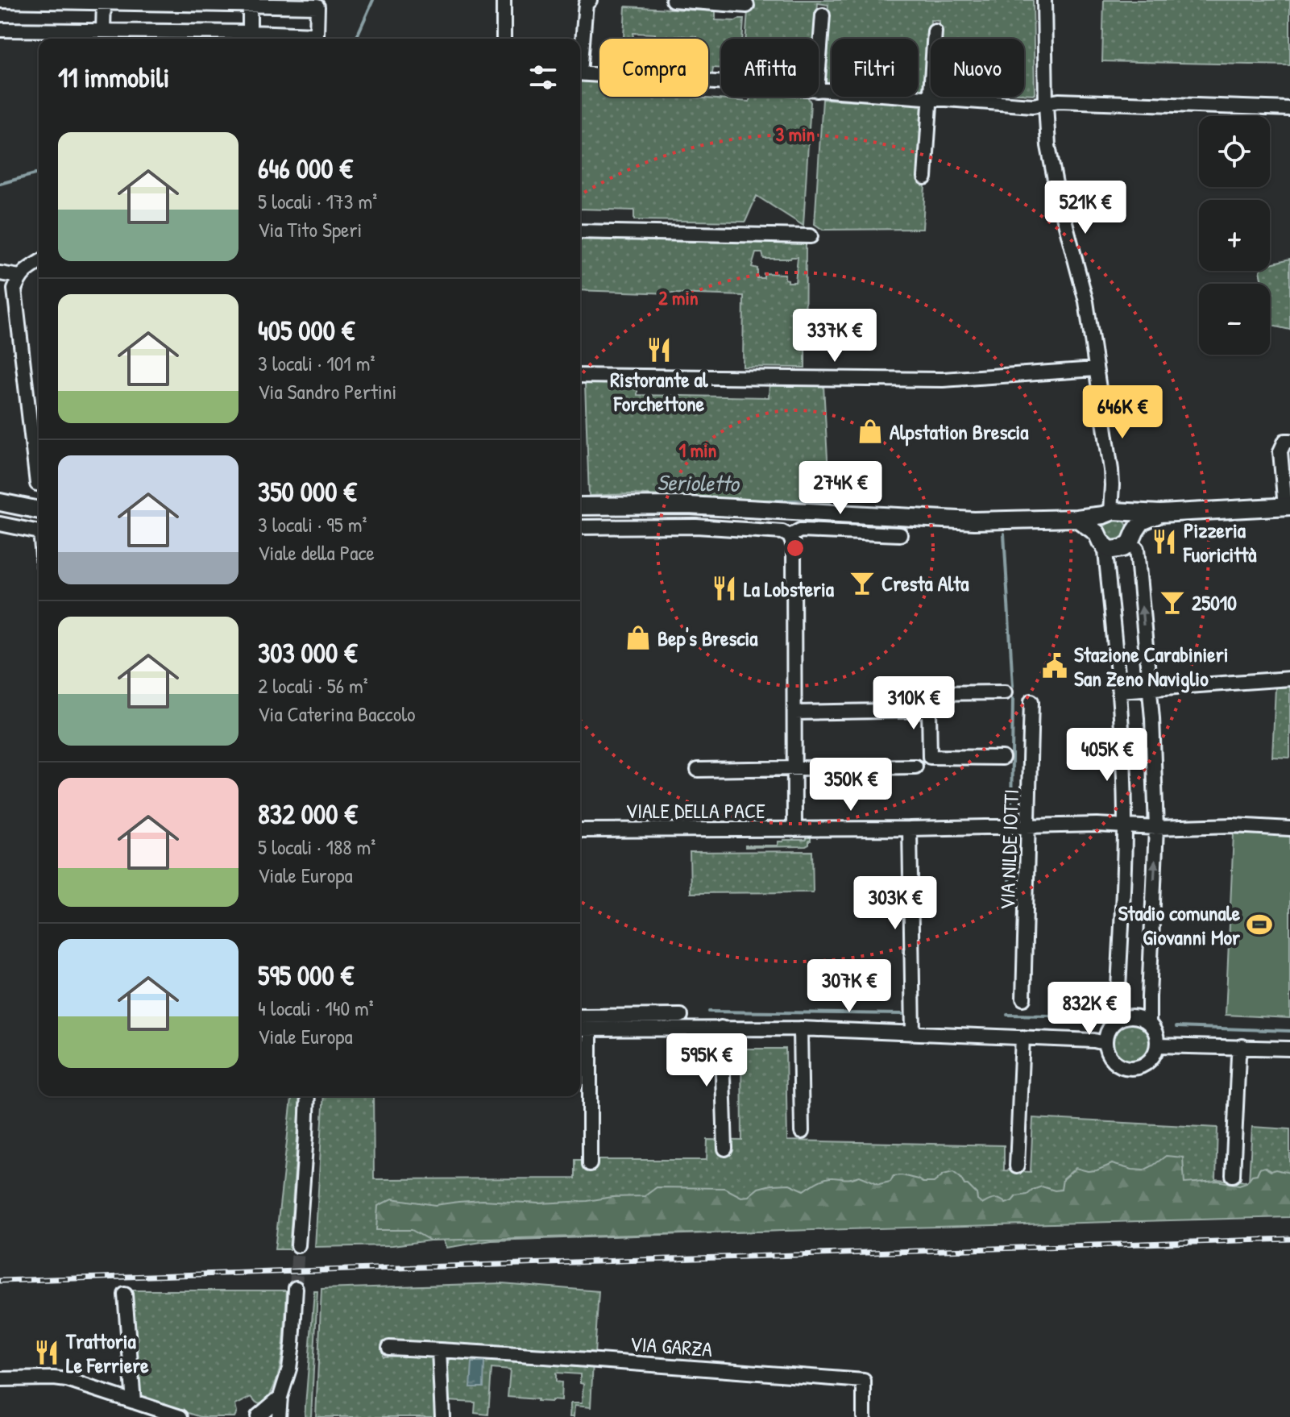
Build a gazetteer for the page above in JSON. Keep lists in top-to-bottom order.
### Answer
{
  "streets": {
    "street": ["VIALE DELLA PACE", "VIA NILDE IOTTI", "VIA GARZA"]
  },
  "crossings": [
    ["VIALE DELLA PACE", "VIA NILDE IOTTI"]
  ],
  "water": ["Serioletto"],
  "places": {
    "restaurant": [
      "Ristorante al Forchettone",
      "Pizzeria Fuoricittà",
      "La Lobsteria",
      "Trattoria Le Ferriere"
    ],
    "shop": ["Alpstation Brescia", "Bep's Brescia"],
    "bar": ["Cresta Alta", "25010"],
    "public building": ["Stazione Carabinieri San Zeno Naviglio"],
    "sports": ["Stadio comunale Giovanni Mor"]
  },
  "page": {
    "chip": [
      "Compra",
      "Affitta",
      "Filtri",
      "Nuovo"
    ],
    "heading": "11 immobili",
    "map_buttons": ["+", "−"],
    "list": [
      {
        "name": "646 000 €",
        "note": "5 locali · 173 m² · Via Tito Speri"
      },
      {
        "name": "405 000 €",
        "note": "3 locali · 101 m² · Via Sandro Pertini"
      },
      {
        "name": "350 000 €",
        "note": "3 locali · 95 m² · Viale della Pace"
      },
      {
        "name": "303 000 €",
        "note": "2 locali · 56 m² · Via Caterina Baccolo"
      },
      {
        "name": "832 000 €",
        "note": "5 locali · 188 m² · Viale Europa"
      },
      {
        "name": "595 000 €",
        "note": "4 locali · 140 m² · Viale Europa"
      }
    ],
    "price": [
      "521K €",
      "337K €",
      "646K €",
      "274K €",
      "310K €",
      "405K €",
      "350K €",
      "303K €",
      "307K €",
      "832K €",
      "595K €"
    ]
  },
  "rings": ["3 min", "2 min", "1 min"]
}
